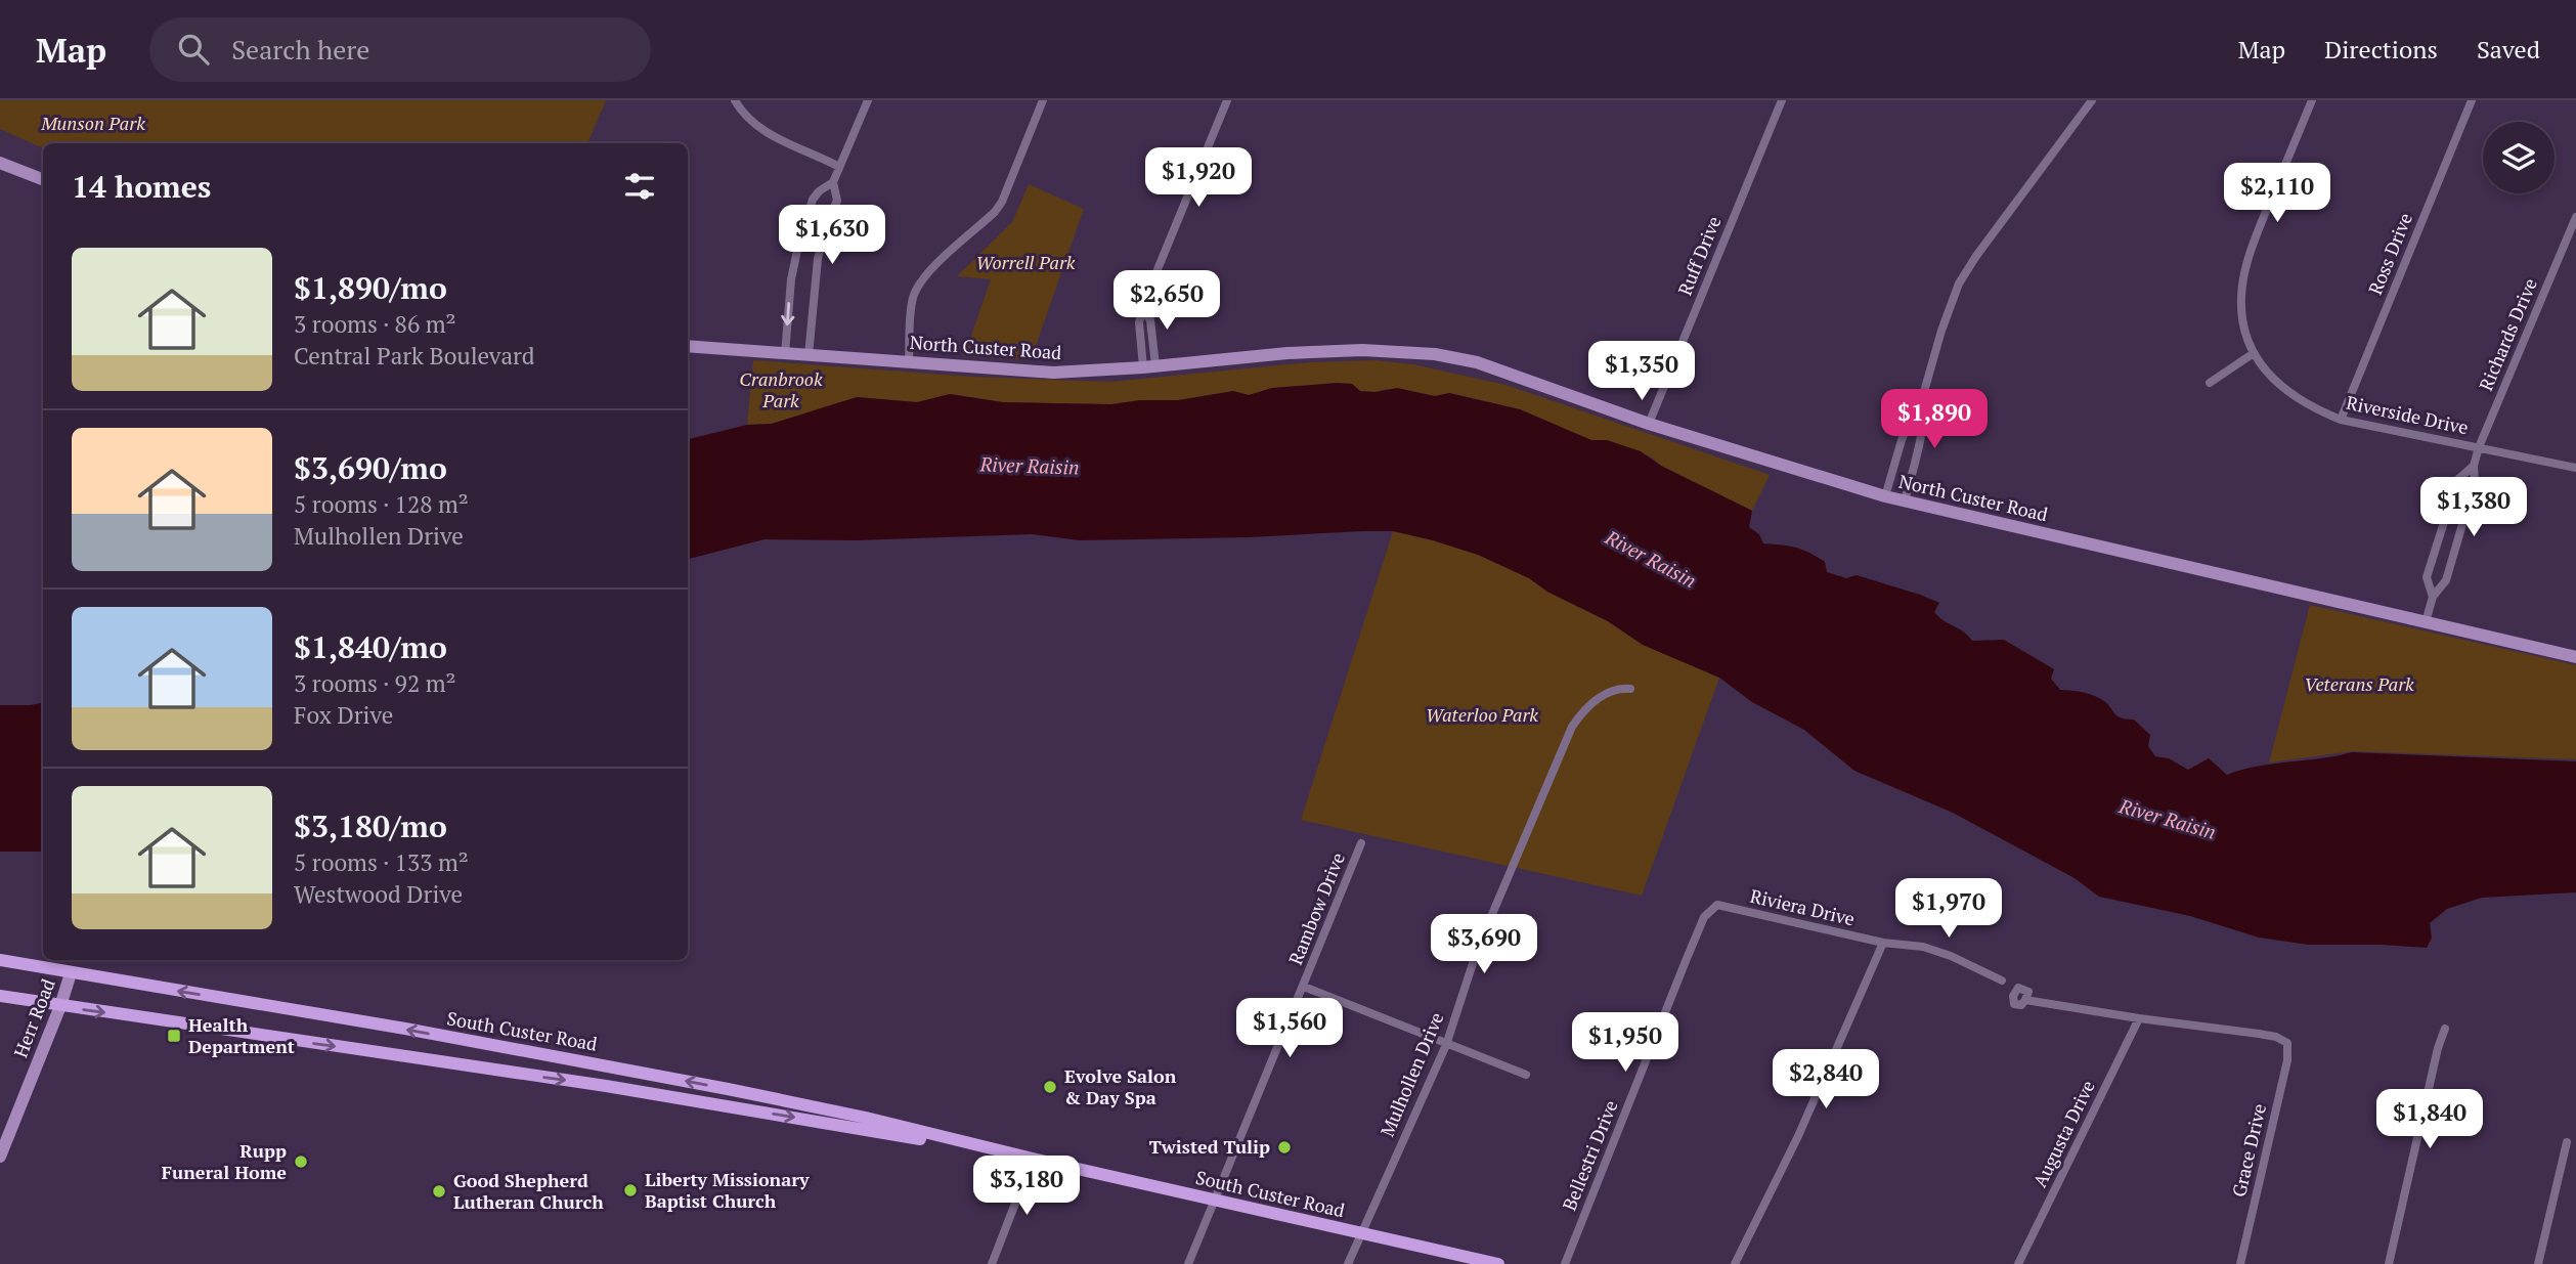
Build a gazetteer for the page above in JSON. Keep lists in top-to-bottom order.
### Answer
{
  "streets": {
    "main road": ["South Custer Road"],
    "street": [
      "Ross Drive",
      "Ruff Drive",
      "Richards Drive",
      "North Custer Road",
      "Riverside Drive",
      "Riviera Drive",
      "Rambow Drive",
      "Herr Road",
      "Mulhollen Drive",
      "Augusta Drive",
      "Grace Drive",
      "Bellestri Drive"
    ]
  },
  "crossings": [
    ["Ross Drive", "Riverside Drive"],
    ["Ruff Drive", "North Custer Road"],
    ["Richards Drive", "North Custer Road"],
    ["Richards Drive", "Riverside Drive"],
    ["Riviera Drive", "Bellestri Drive"],
    ["Rambow Drive", "South Custer Road"],
    ["Herr Road", "South Custer Road"],
    ["South Custer Road", "Mulhollen Drive"],
    ["Augusta Drive", "Grace Drive"]
  ],
  "water": ["River Raisin"],
  "parks": [
    "Munson Park",
    "Worrell Park",
    "Cranbrook Park",
    "Veterans Park",
    "Waterloo Park"
  ],
  "places": {
    "transit": ["Health Department"],
    "other": [
      "Evolve Salon & Day Spa",
      "Twisted Tulip",
      "Rupp Funeral Home",
      "Liberty Missionary Baptist Church",
      "Good Shepherd Lutheran Church"
    ]
  },
  "page": {
    "header": "Map",
    "search": "Search here",
    "nav": ["Map", "Directions", "Saved"],
    "heading": "14 homes",
    "price": [
      "$1,920",
      "$2,110",
      "$1,630",
      "$2,650",
      "$1,350",
      "$1,890",
      "$1,380",
      "$1,970",
      "$3,690",
      "$1,560",
      "$1,950",
      "$2,840",
      "$1,840",
      "$3,180"
    ],
    "list": [
      {
        "name": "$1,890/mo",
        "note": "3 rooms · 86 m² · Central Park Boulevard"
      },
      {
        "name": "$3,690/mo",
        "note": "5 rooms · 128 m² · Mulhollen Drive"
      },
      {
        "name": "$1,840/mo",
        "note": "3 rooms · 92 m² · Fox Drive"
      },
      {
        "name": "$3,180/mo",
        "note": "5 rooms · 133 m² · Westwood Drive"
      }
    ]
  }
}
